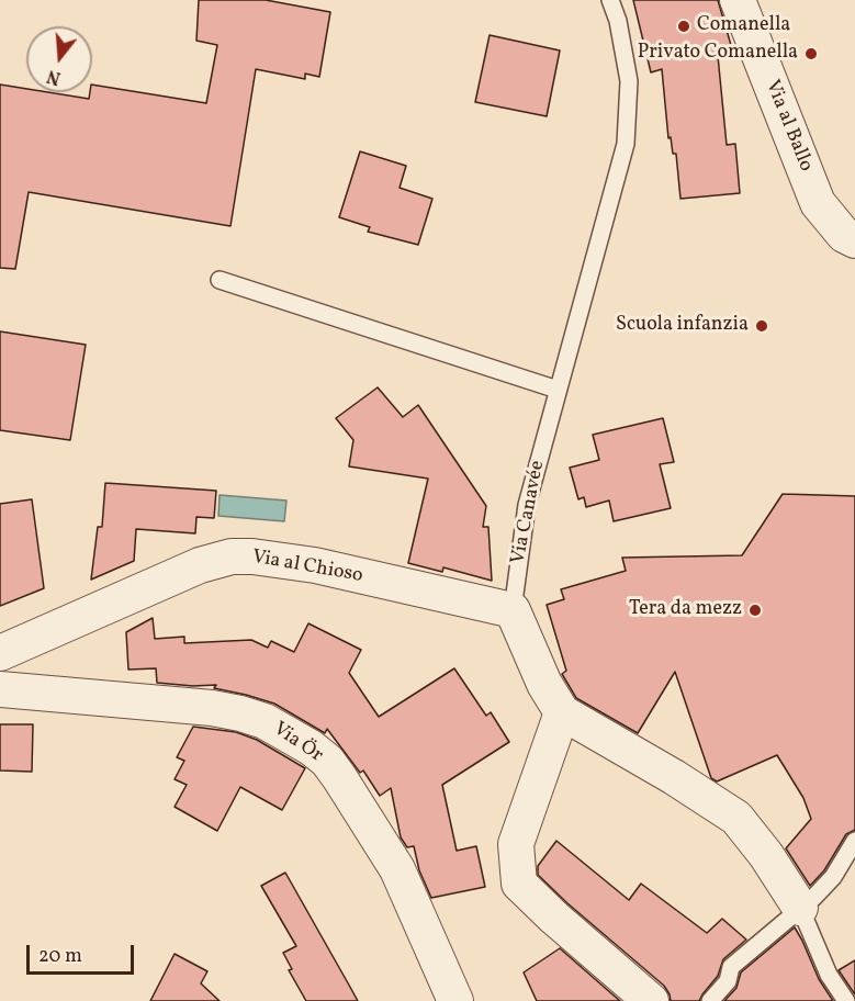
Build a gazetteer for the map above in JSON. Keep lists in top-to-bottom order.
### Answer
{
  "streets": {
    "street": ["Via al Ballo", "Via al Chioso", "Via Ör"],
    "lane": ["Via Canavée"]
  },
  "crossings": [
    ["Via Canavée", "Via al Chioso"]
  ],
  "places": [
    "Comanella",
    "Privato Comanella",
    "Scuola infanzia",
    "Tera da mezz"
  ],
  "scale_bar": "20 m",
  "north": "bottom"
}
